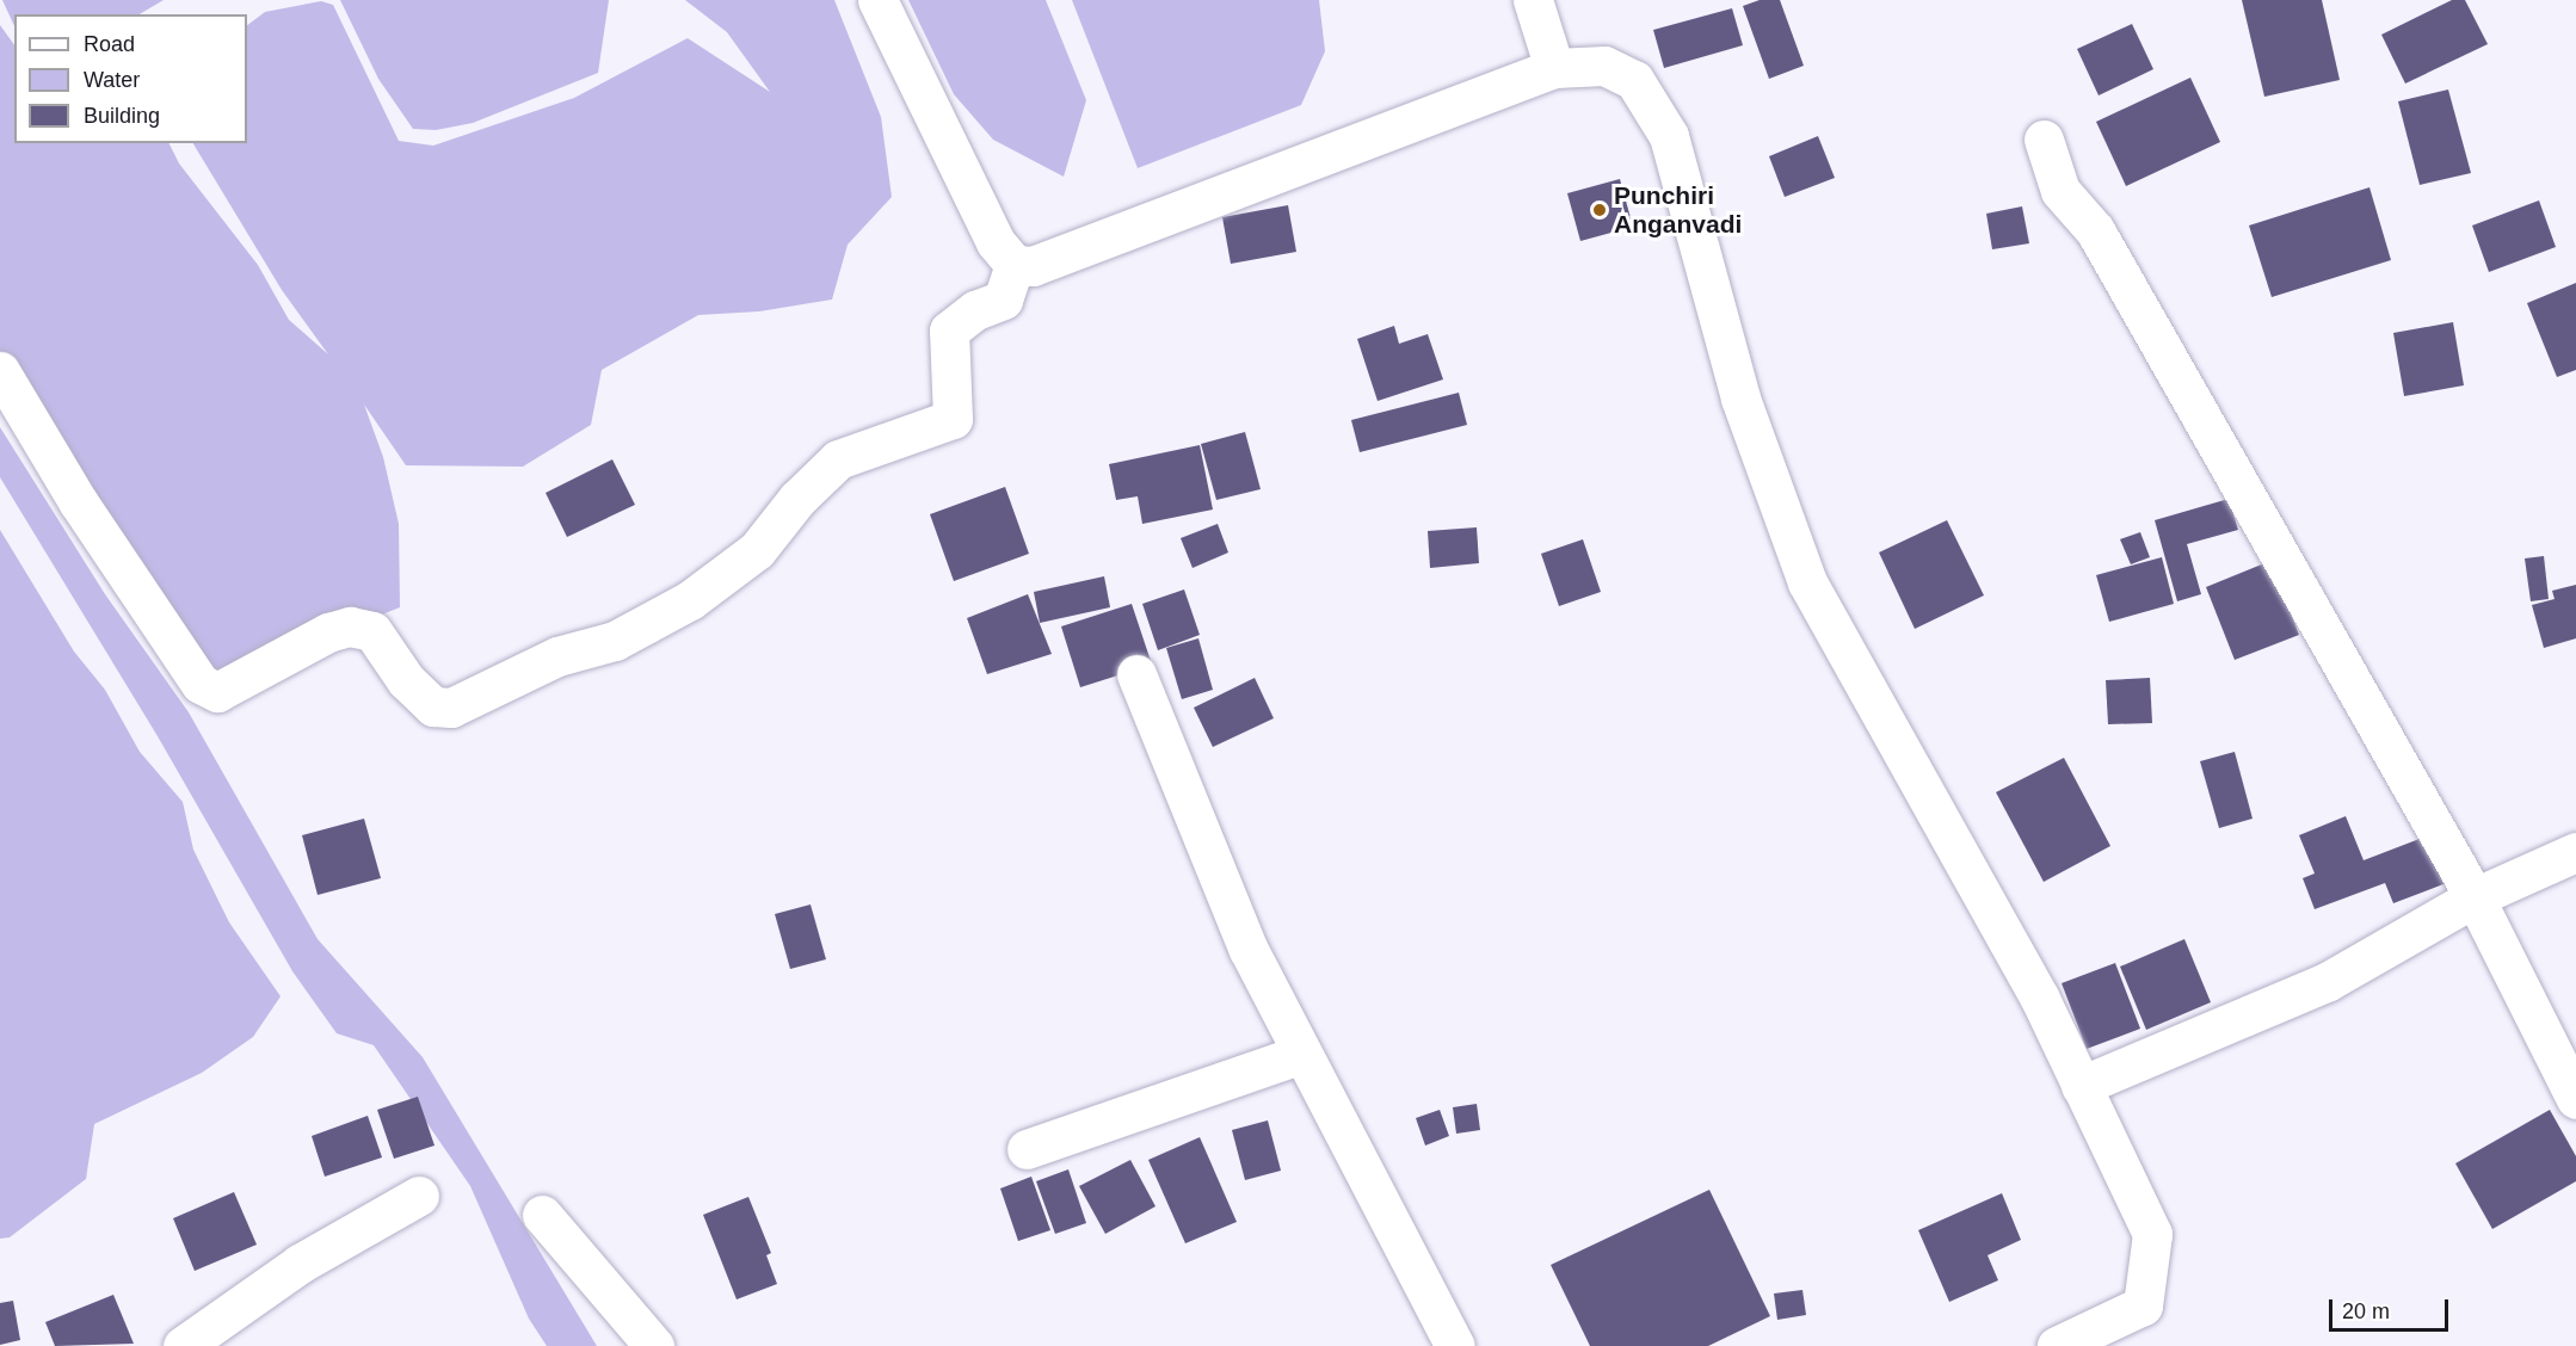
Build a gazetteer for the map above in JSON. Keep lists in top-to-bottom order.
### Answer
{
  "places": ["Punchiri Anganvadi"],
  "legend": ["Road", "Water", "Building"],
  "scale_bar": "20 m"
}
